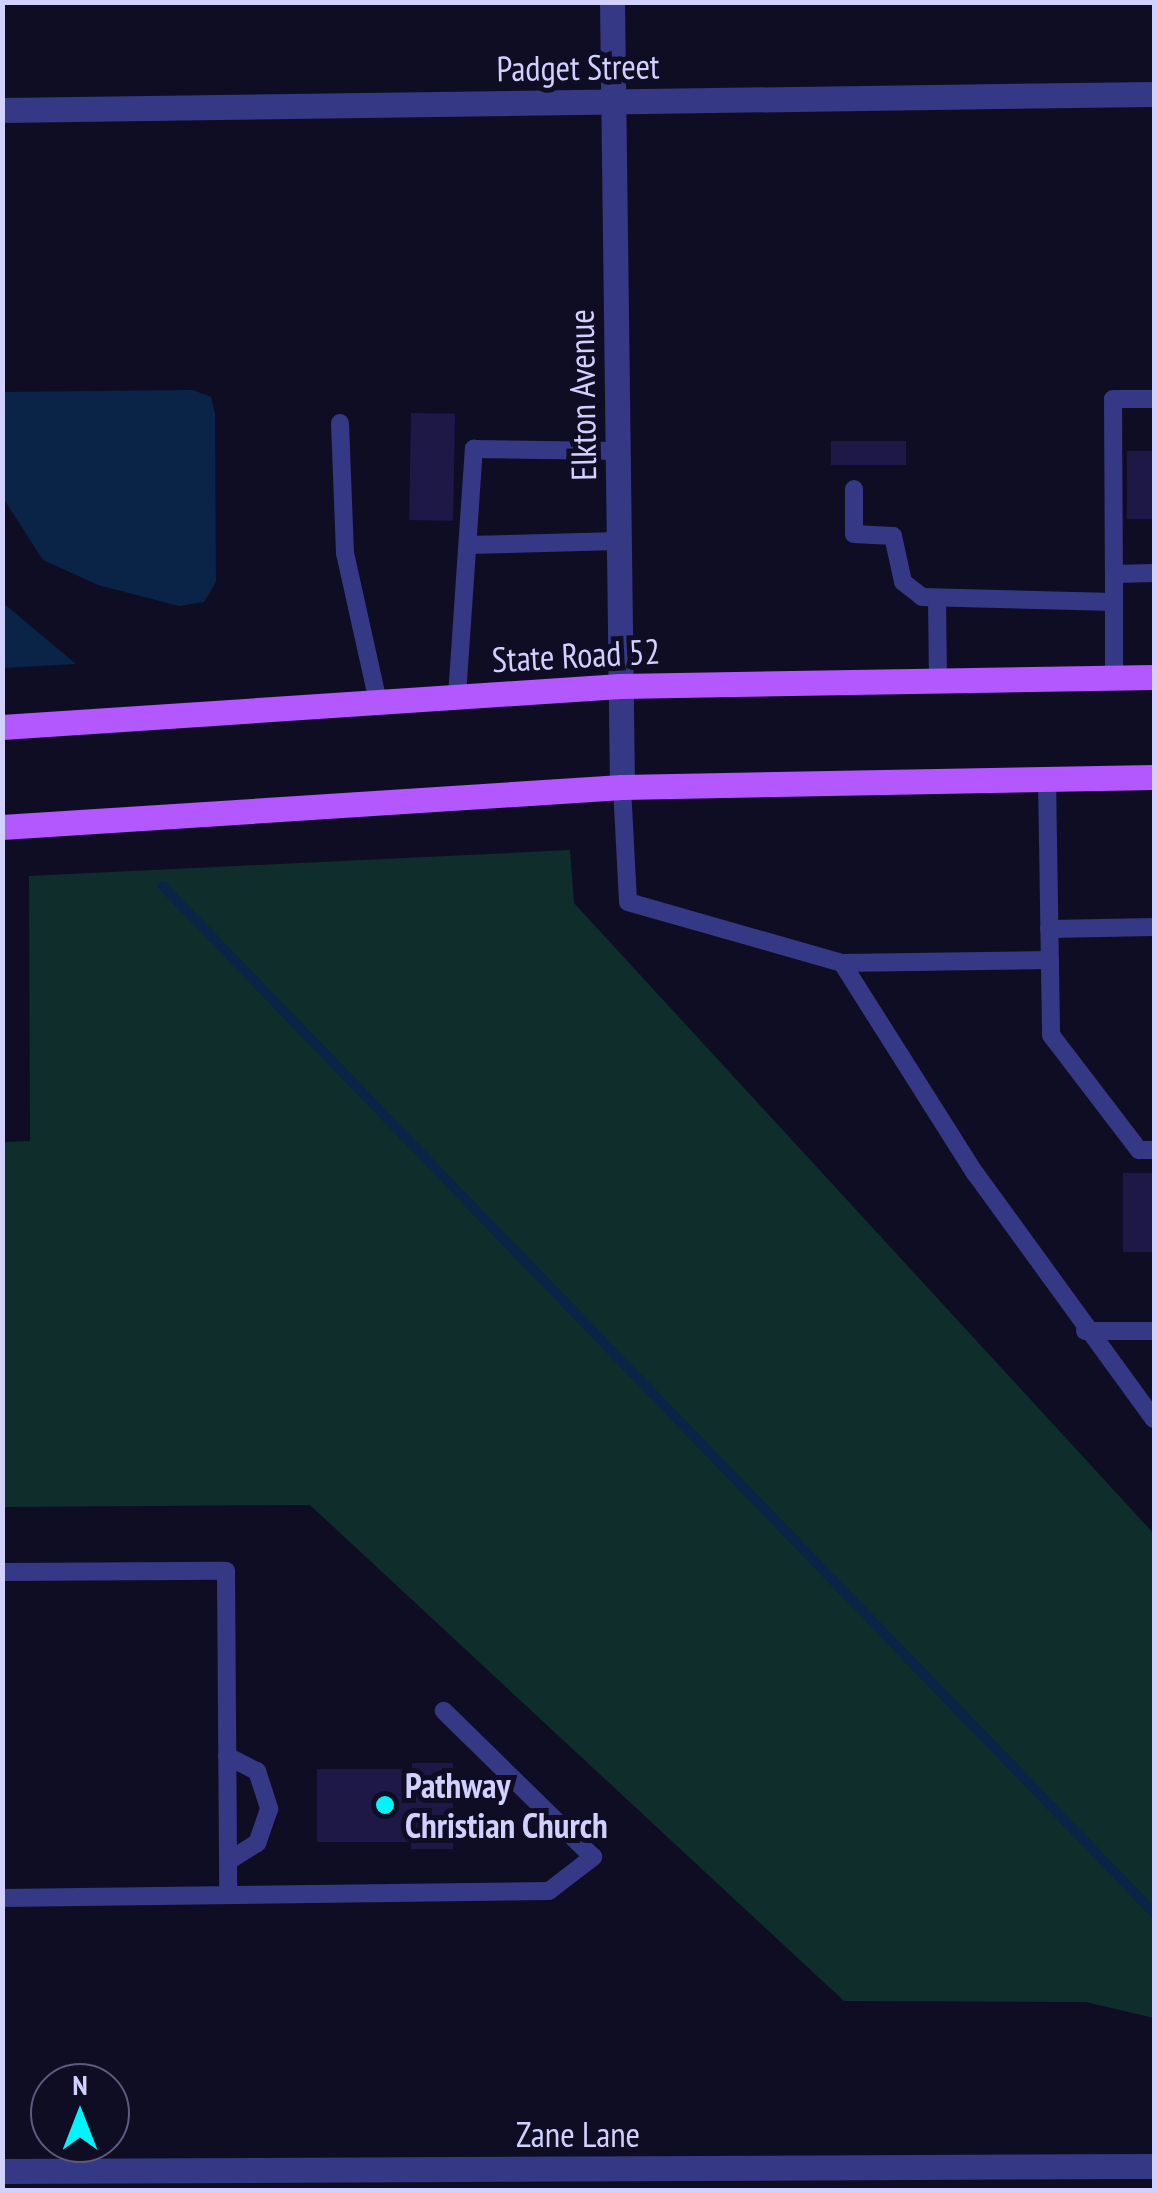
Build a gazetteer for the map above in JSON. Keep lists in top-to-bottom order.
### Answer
{
  "streets": {
    "main road": ["State Road 52"],
    "street": ["Padget Street", "Elkton Avenue", "Zane Lane"]
  },
  "crossings": [
    ["Padget Street", "Elkton Avenue"],
    ["Elkton Avenue", "State Road 52"]
  ],
  "places": ["Pathway Christian Church"],
  "north": "top"
}
